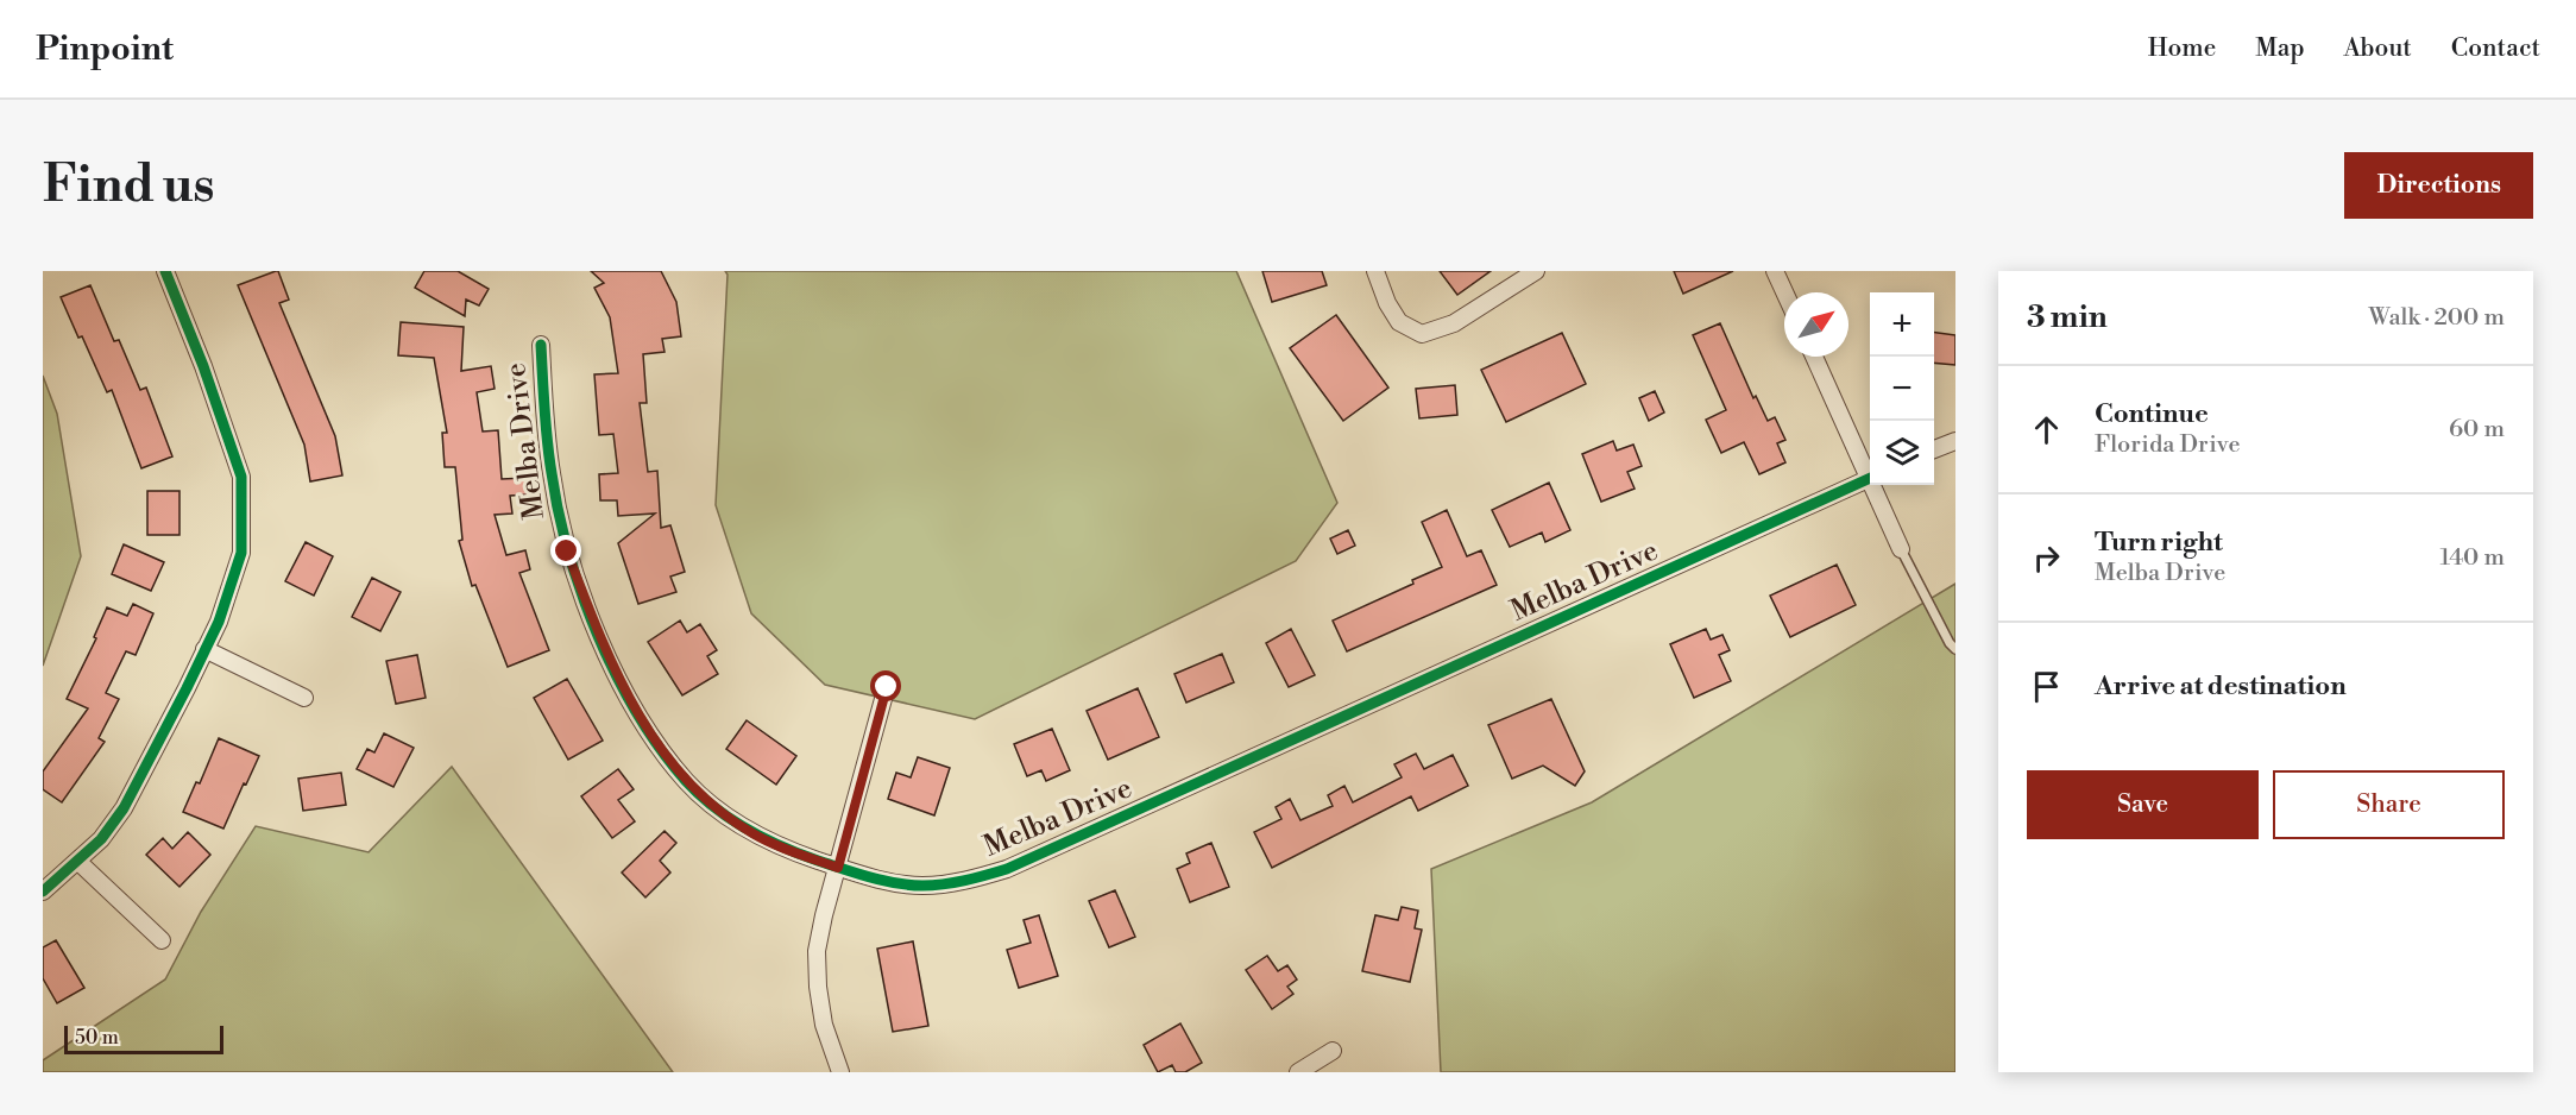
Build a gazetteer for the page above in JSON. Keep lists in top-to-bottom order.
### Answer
{
  "streets": {
    "street": ["Melba Drive"]
  },
  "scale_bar": "50 m",
  "north": "top right",
  "page": {
    "header": "Pinpoint",
    "nav": [
      "Home",
      "Map",
      "About",
      "Contact"
    ],
    "buttons": [
      "Directions",
      ["Save", "Share"]
    ],
    "title": "Find us",
    "heading": ["3 min", "Walk · 200 m"],
    "map_buttons": ["+", "−"],
    "list": [
      ["Continue", "Florida Drive", "60 m"],
      ["Turn right", "Melba Drive", "140 m"],
      "Arrive at destination"
    ],
    "scale": "50 m"
  }
}
